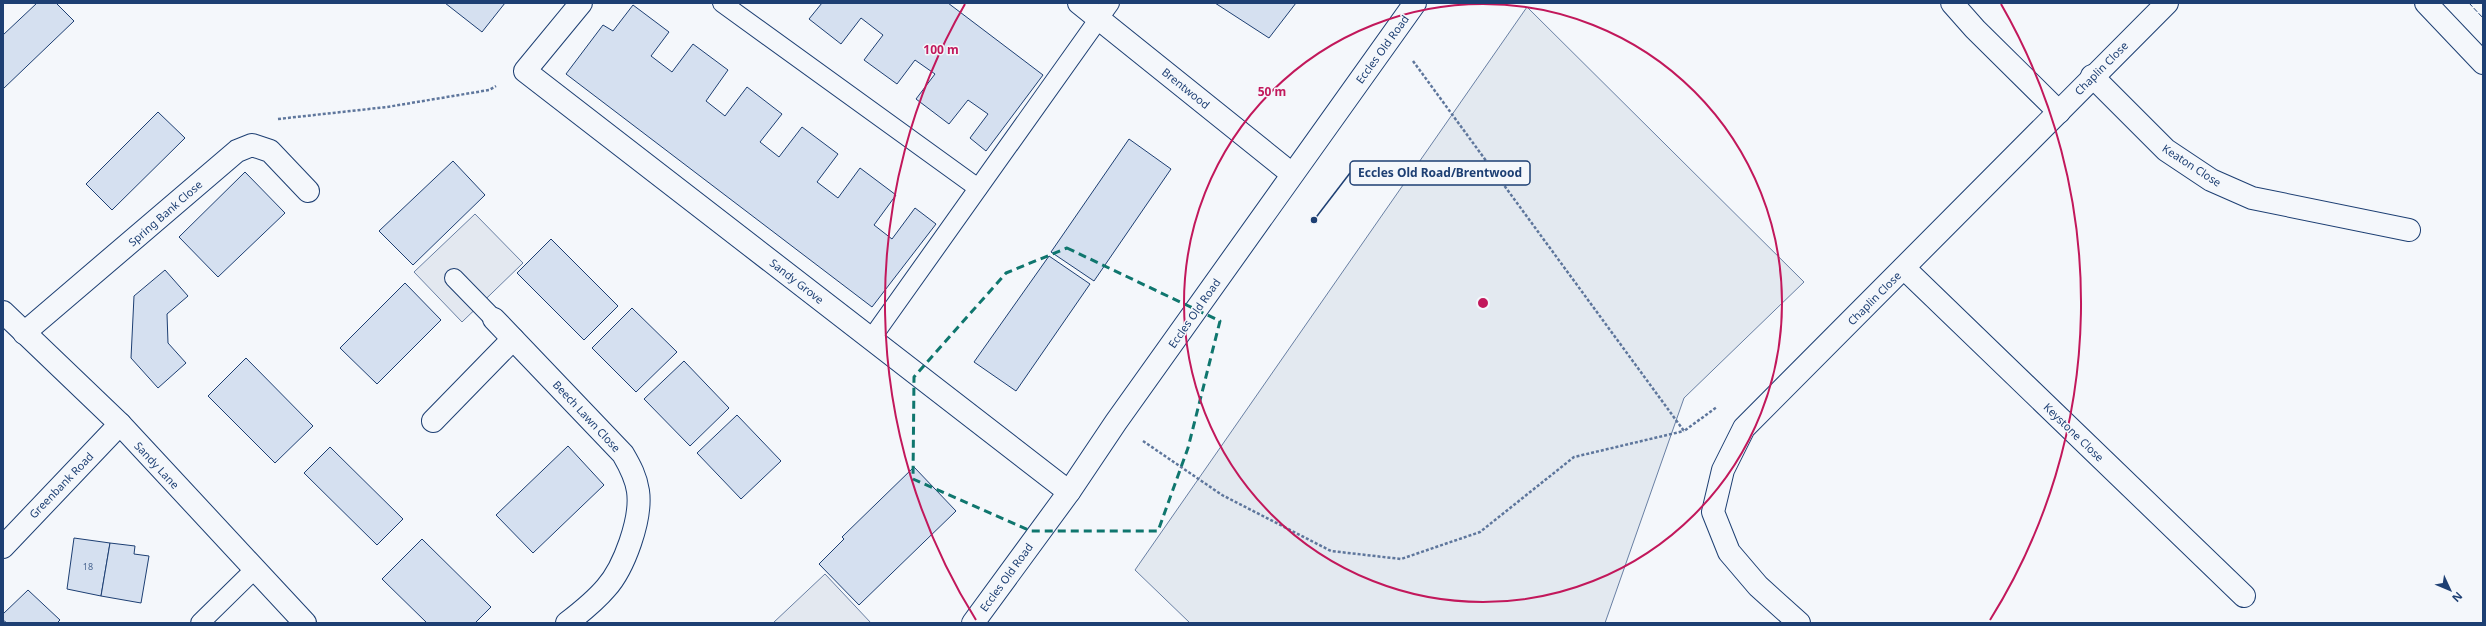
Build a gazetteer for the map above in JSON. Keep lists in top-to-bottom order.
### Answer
{
  "streets": {
    "street": [
      "Eccles Old Road",
      "Chaplin Close",
      "Brentwood",
      "Keaton Close",
      "Spring Bank Close",
      "Sandy Grove",
      "Beech Lawn Close",
      "Keystone Close",
      "Sandy Lane",
      "Greenbank Road"
    ]
  },
  "crossings": [
    ["Eccles Old Road", "Brentwood"],
    ["Eccles Old Road", "Sandy Grove"],
    ["Chaplin Close", "Keaton Close"],
    ["Chaplin Close", "Keystone Close"],
    ["Spring Bank Close", "Sandy Lane"],
    ["Sandy Lane", "Greenbank Road"]
  ],
  "places": ["Eccles Old Road/Brentwood"],
  "house_numbers": ["18"],
  "north": "bottom right",
  "rings": ["100 m", "50 m"]
}
